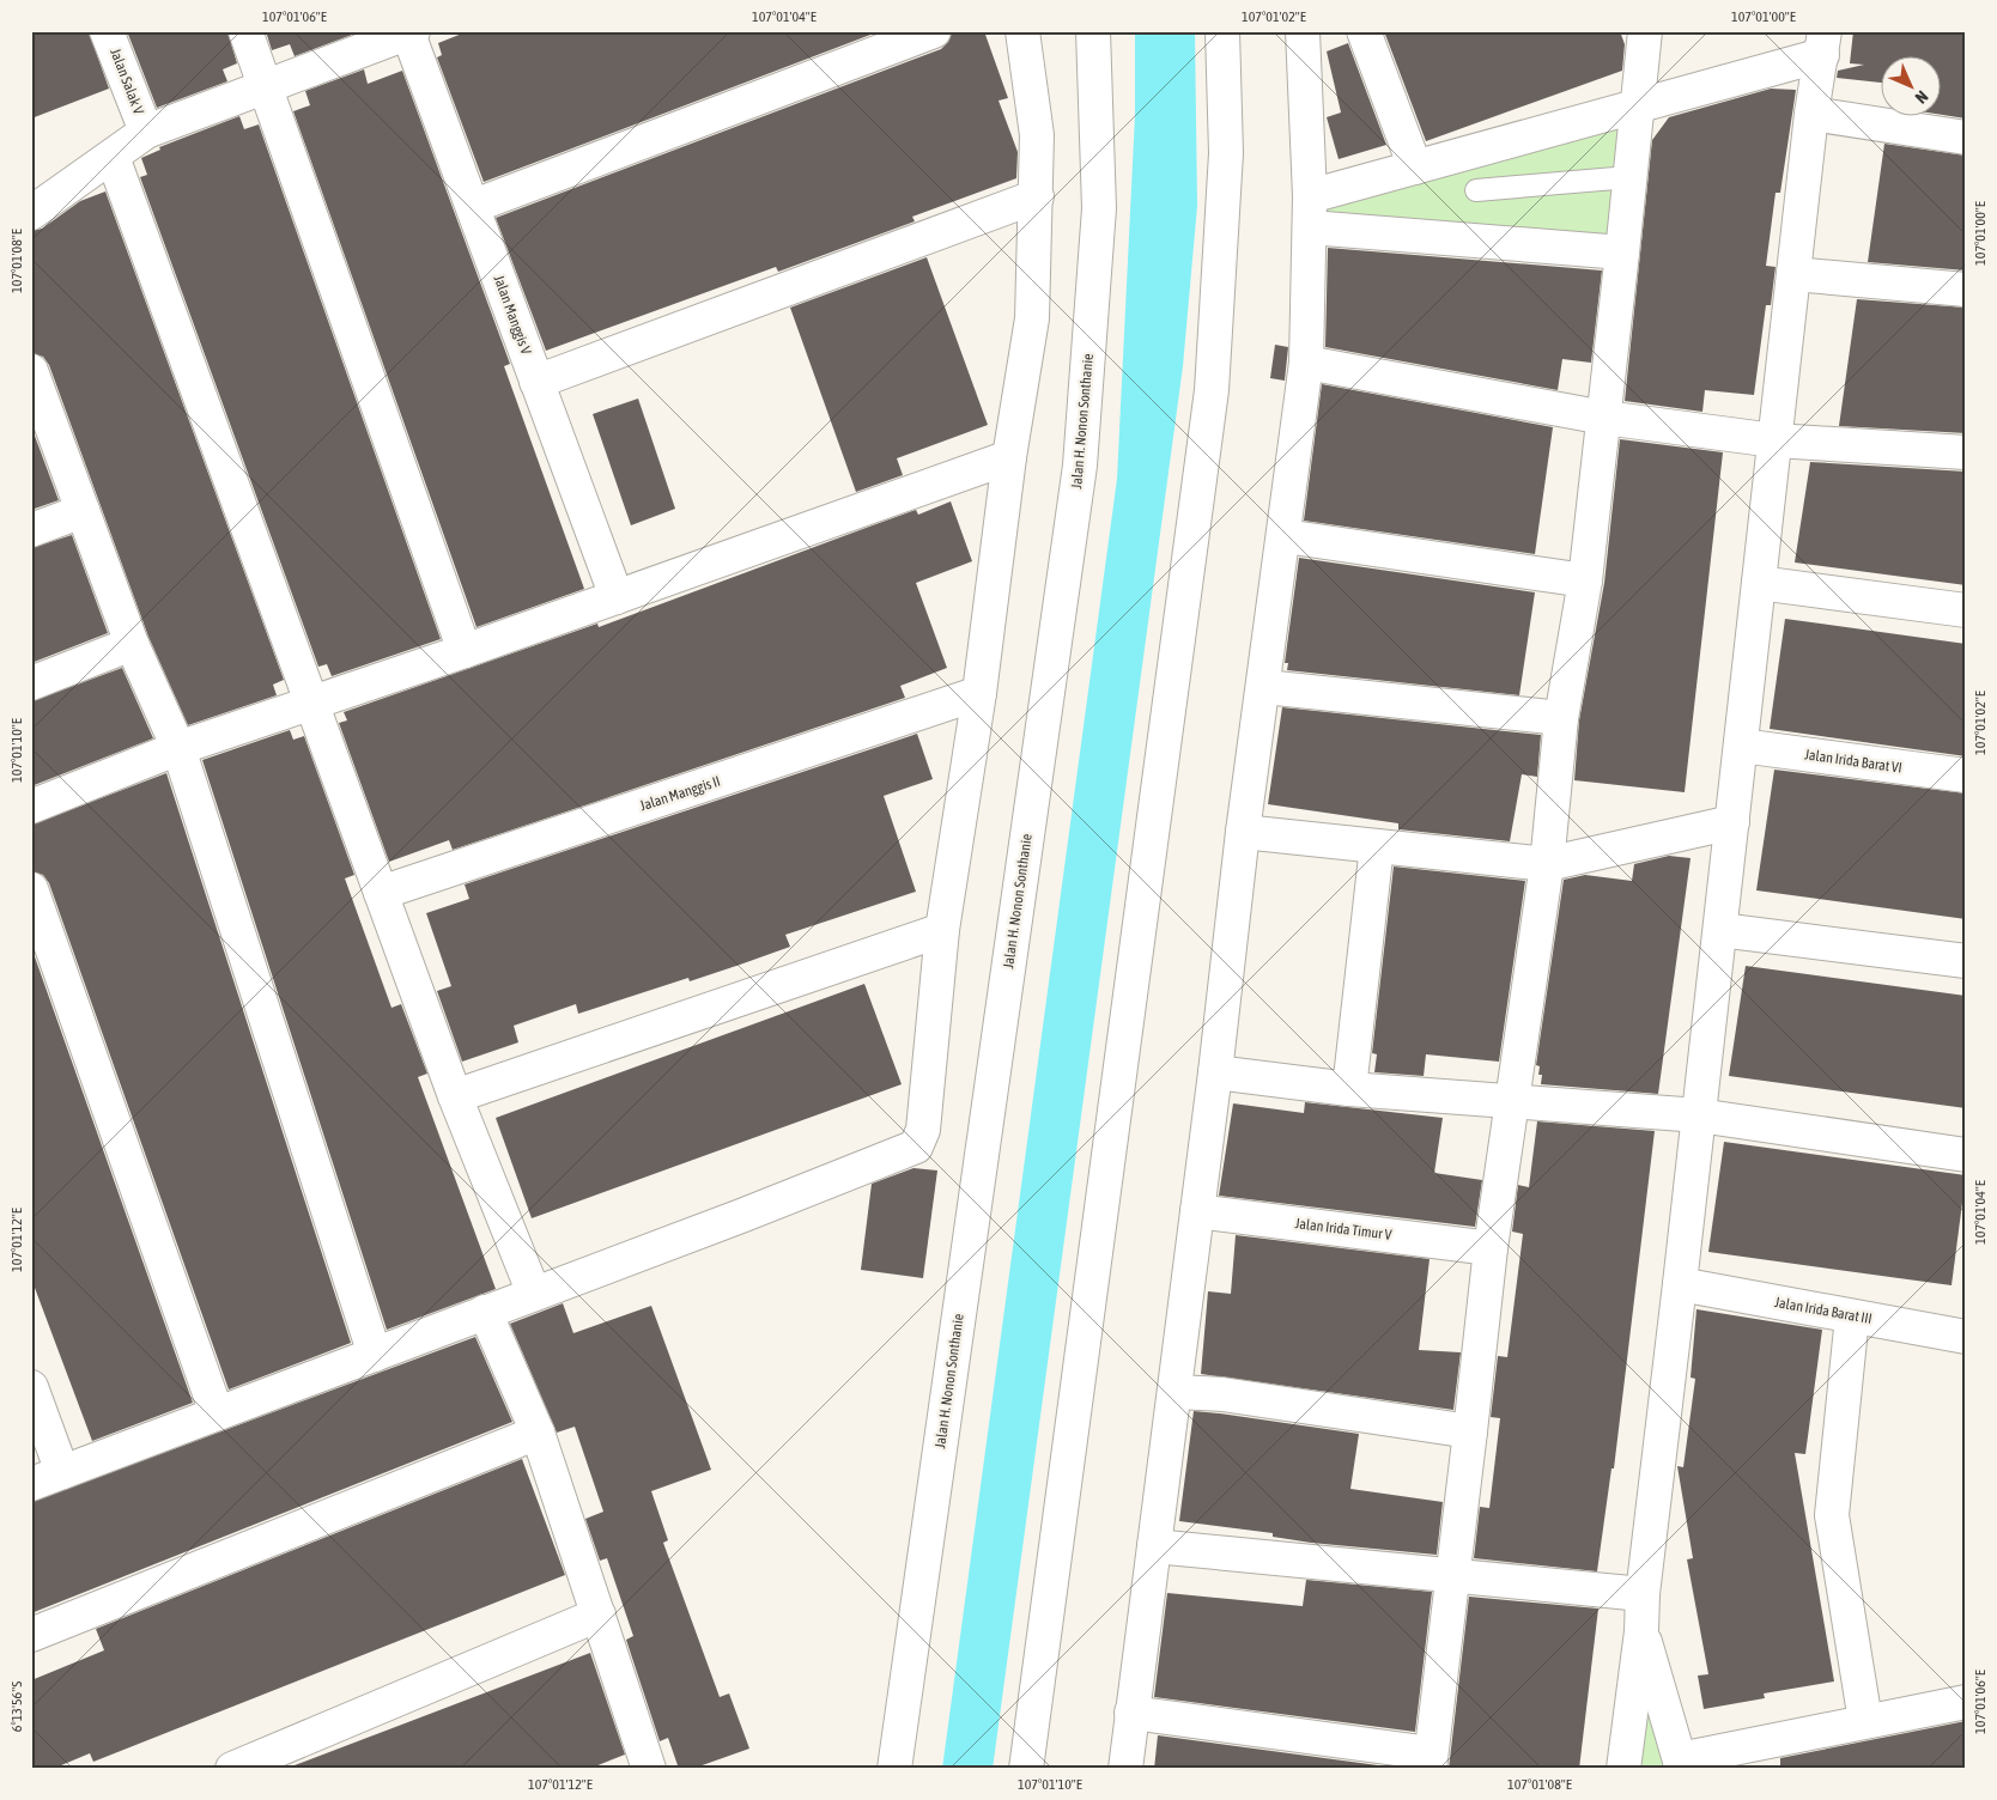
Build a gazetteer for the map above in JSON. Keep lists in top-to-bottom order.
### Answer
{
  "streets": {
    "street": [
      "Jalan Salak V",
      "Jalan Manggis V",
      "Jalan H. Nonon Sonthanie",
      "Jalan Irida Barat VI",
      "Jalan Manggis II",
      "Jalan Irida Timur V",
      "Jalan Irida Barat III"
    ]
  },
  "crossings": [
    ["Jalan Salak V", "Jalan Manggis V"]
  ],
  "north": "bottom right",
  "coordinates": [
    "107°01'06\"E",
    "107°01'04\"E",
    "107°01'02\"E",
    "107°01'00\"E",
    "107°01'08\"E",
    "107°01'10\"E",
    "107°01'12\"E",
    "6°13'56\"S"
  ]
}
